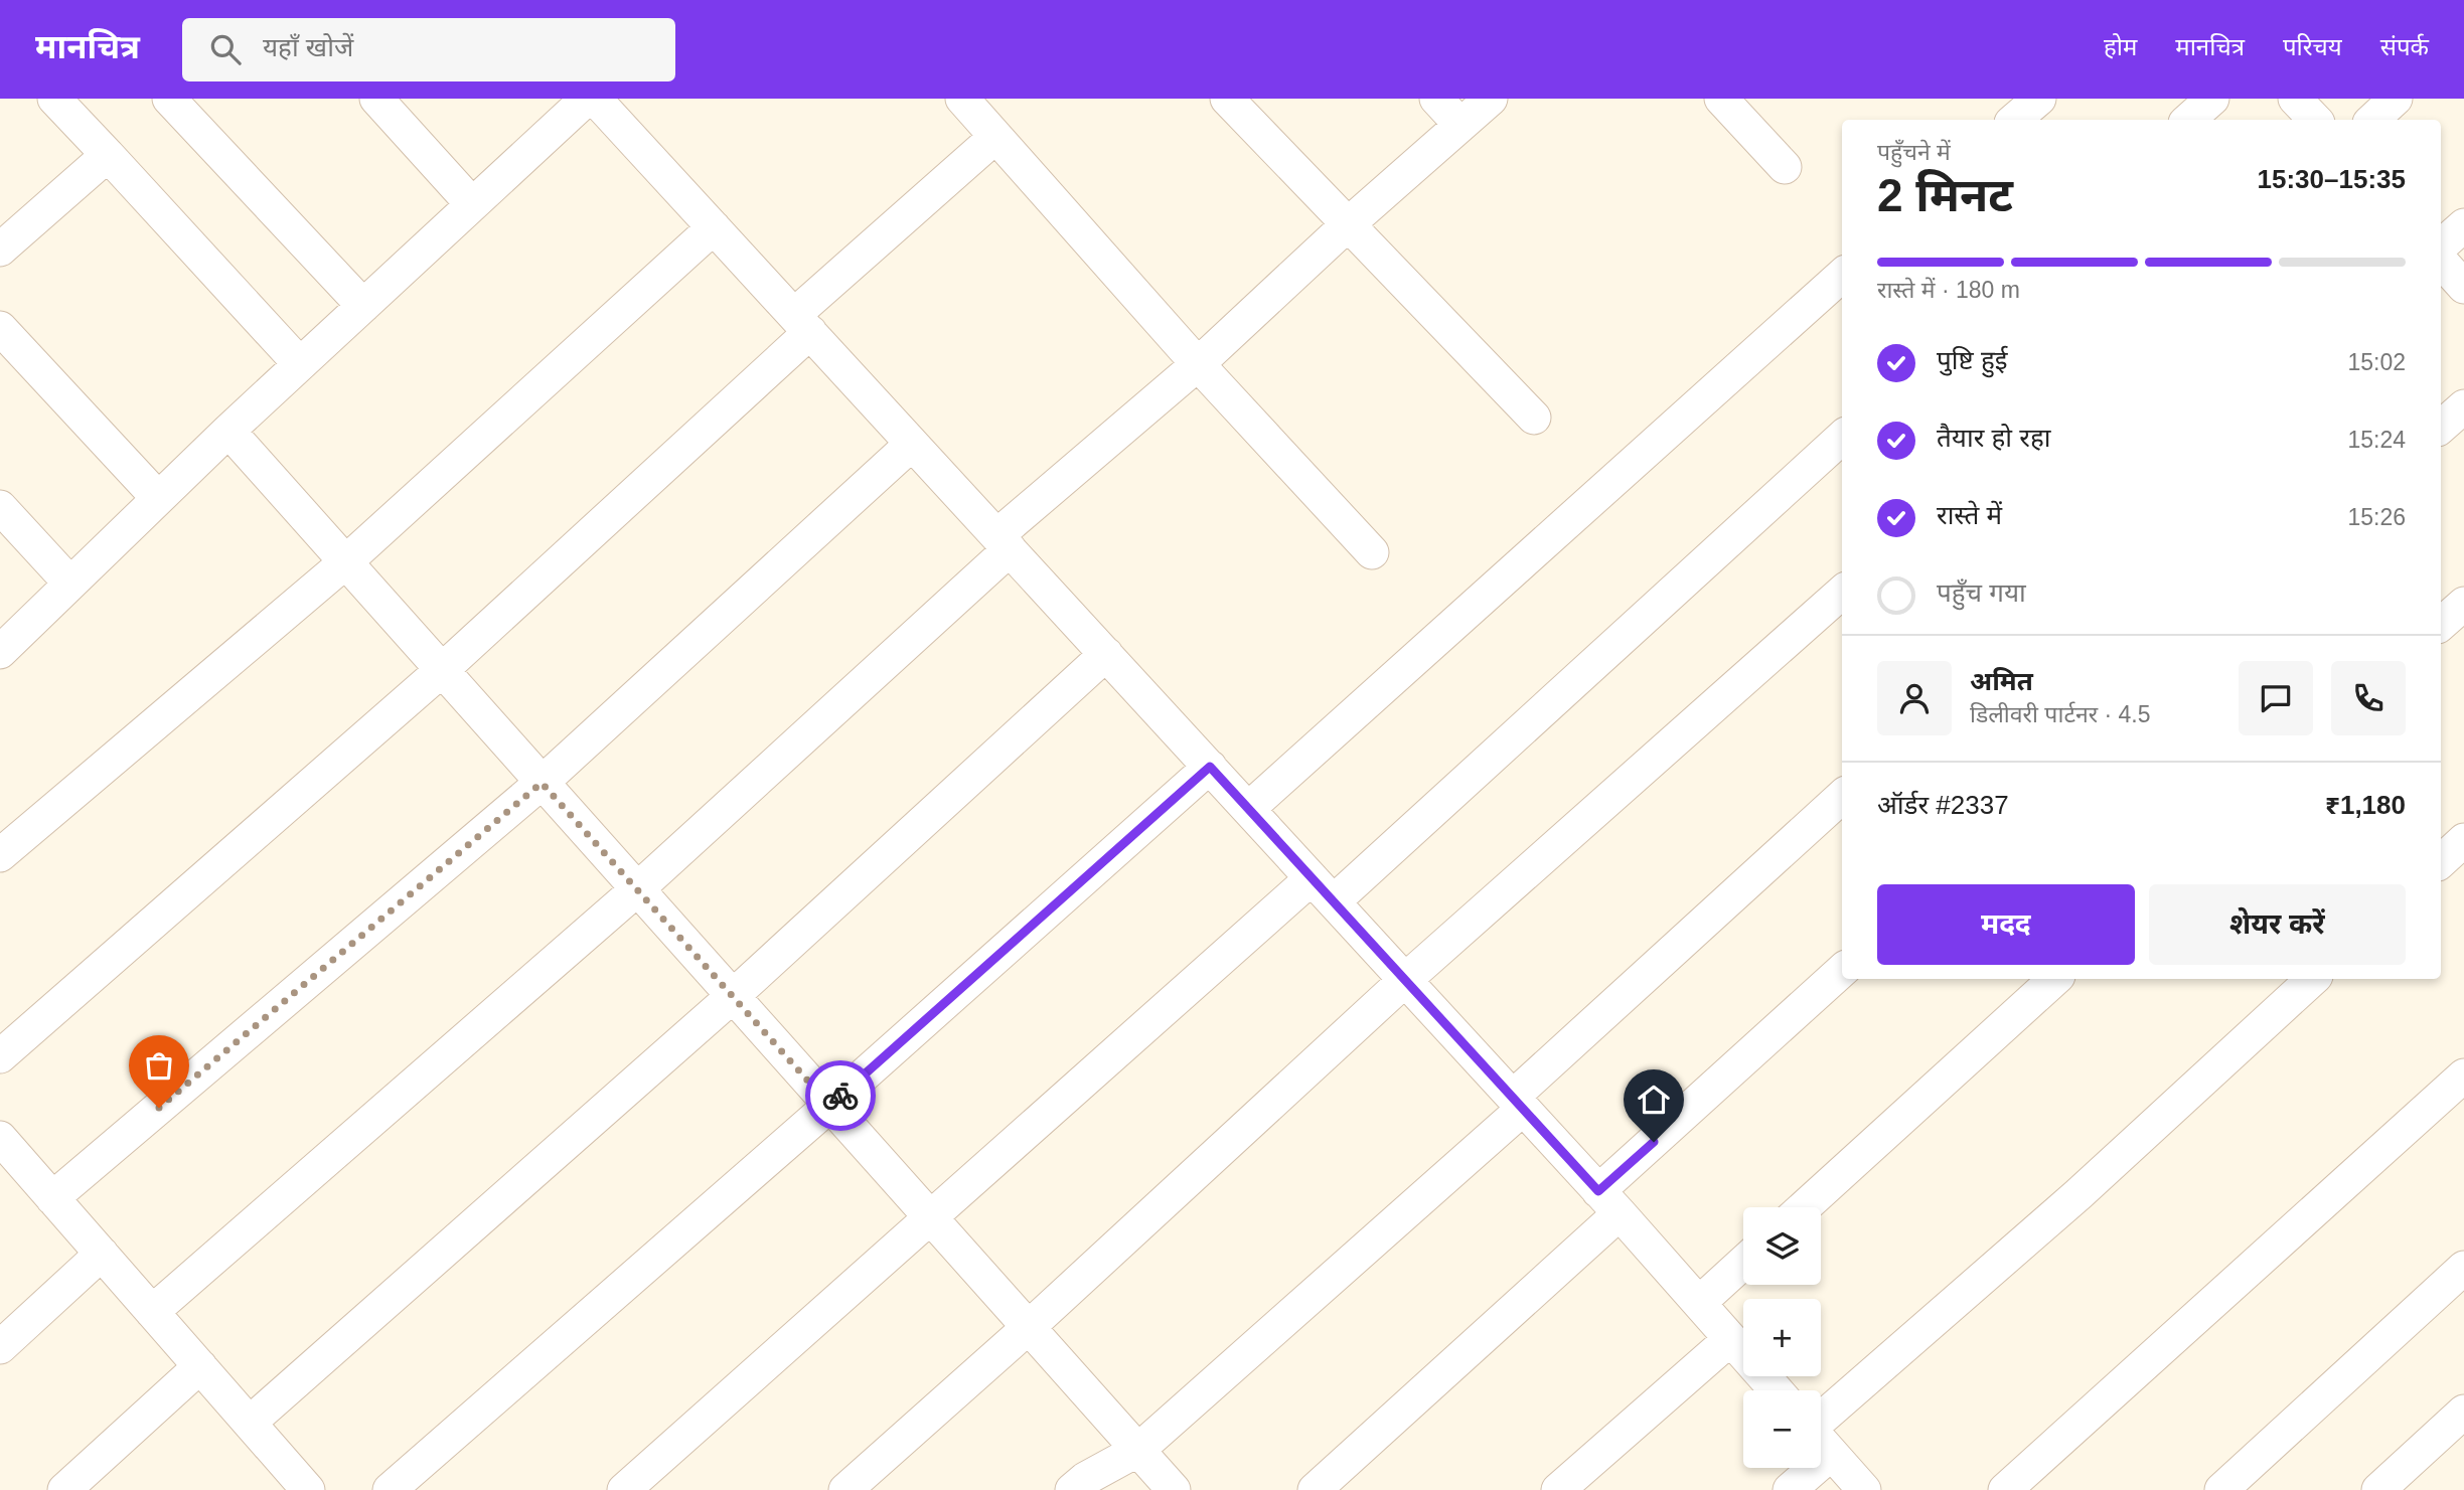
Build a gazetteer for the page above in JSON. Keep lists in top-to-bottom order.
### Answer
{
  "page": {
    "header": "मानचित्र",
    "search": "यहाँ खोजें",
    "nav": [
      "होम",
      "मानचित्र",
      "परिचय",
      "संपर्क"
    ],
    "heading": ["2 मिनट", "पहुँचने में", "15:30–15:35"],
    "panel": [
      "अमित",
      "डिलीवरी पार्टनर · 4.5",
      "ऑर्डर #2337",
      "₹1,180"
    ],
    "bar": "रास्ते में · 180 m",
    "list": [
      ["पुष्टि हुई", "15:02"],
      ["तैयार हो रहा", "15:24"],
      ["रास्ते में", "15:26"],
      "पहुँच गया"
    ],
    "buttons": ["मदद", "शेयर करें"],
    "map_buttons": ["+", "−"]
  }
}
